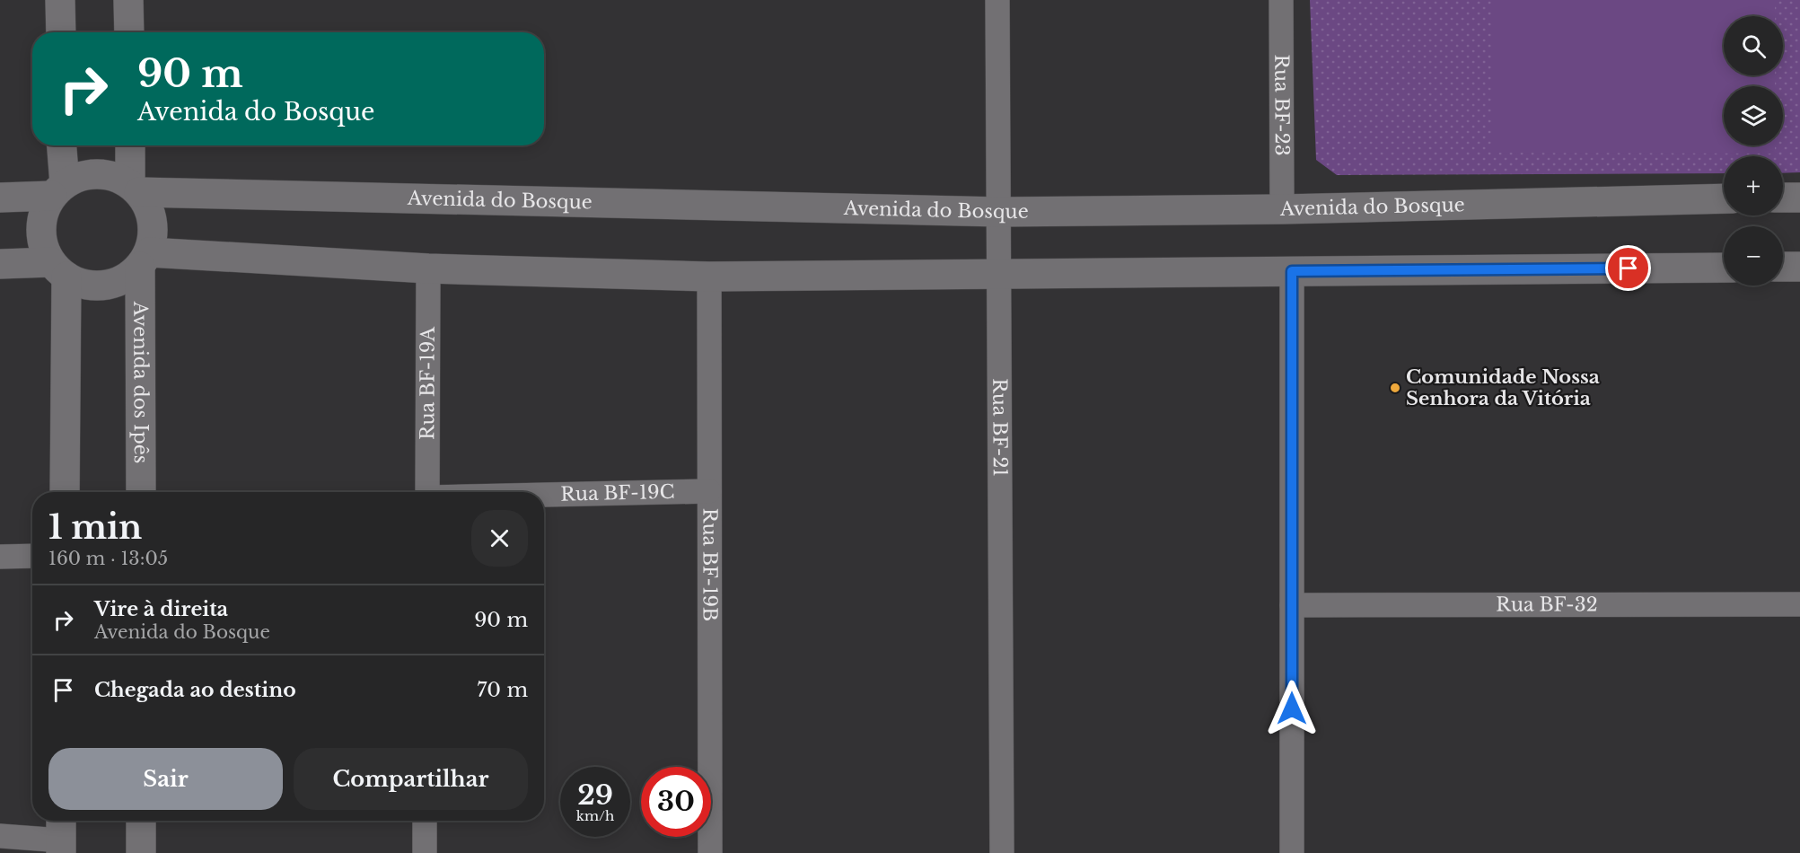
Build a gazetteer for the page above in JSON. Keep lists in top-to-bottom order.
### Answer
{
  "streets": {
    "street": [
      "Rua BF-23",
      "Avenida do Bosque",
      "Avenida dos Ipês",
      "Rua BF-19A",
      "Rua BF-21",
      "Rua BF-19C",
      "Rua BF-19B",
      "Rua BF-32"
    ]
  },
  "crossings": [
    ["Rua BF-23", "Avenida do Bosque"],
    ["Avenida do Bosque", "Avenida dos Ipês"],
    ["Avenida do Bosque", "Rua BF-21"],
    ["Rua BF-19C", "Rua BF-19B"]
  ],
  "places": ["Comunidade Nossa Senhora da Vitória"],
  "page": {
    "map_buttons": ["+", "−"],
    "turn": ["90 m", "Avenida do Bosque"],
    "heading": ["1 min", "160 m · 13:05"],
    "list": [
      {
        "name": "Vire à direita",
        "note": "Avenida do Bosque",
        "value": "90 m"
      },
      {
        "name": "Chegada ao destino",
        "value": "70 m"
      }
    ],
    "buttons": ["Sair", "Compartilhar"],
    "speed": "29 km/h",
    "limit": "30"
  }
}
